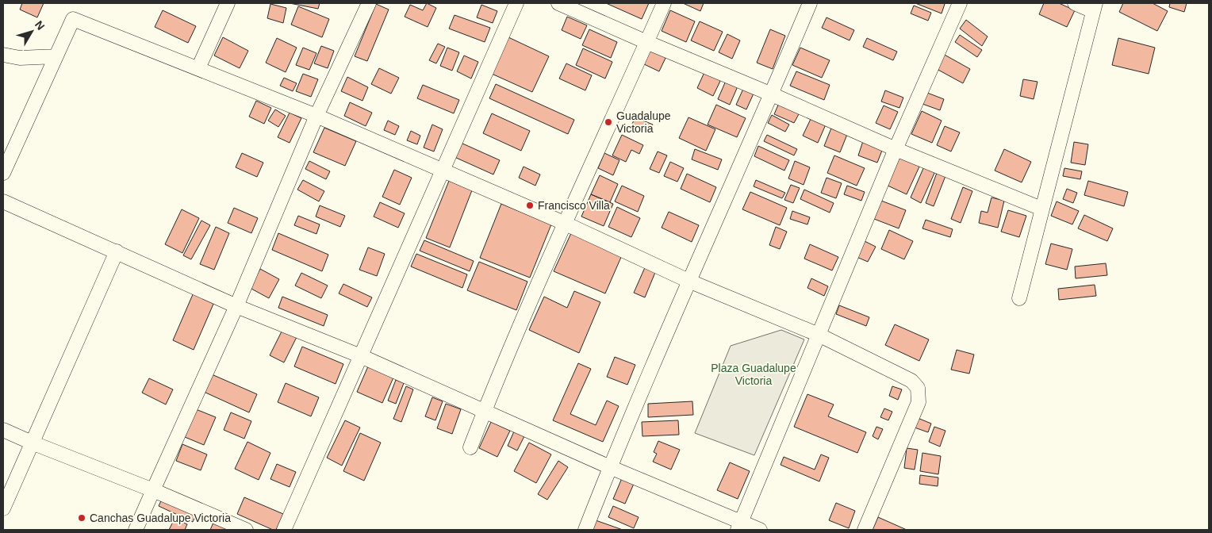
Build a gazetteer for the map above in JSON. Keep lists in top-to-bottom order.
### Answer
{
  "parks": ["Plaza Guadalupe Victoria"],
  "places": ["Guadalupe Victoria", "Francisco Villa", "Canchas Guadalupe Victoria"],
  "north": "top right"
}
